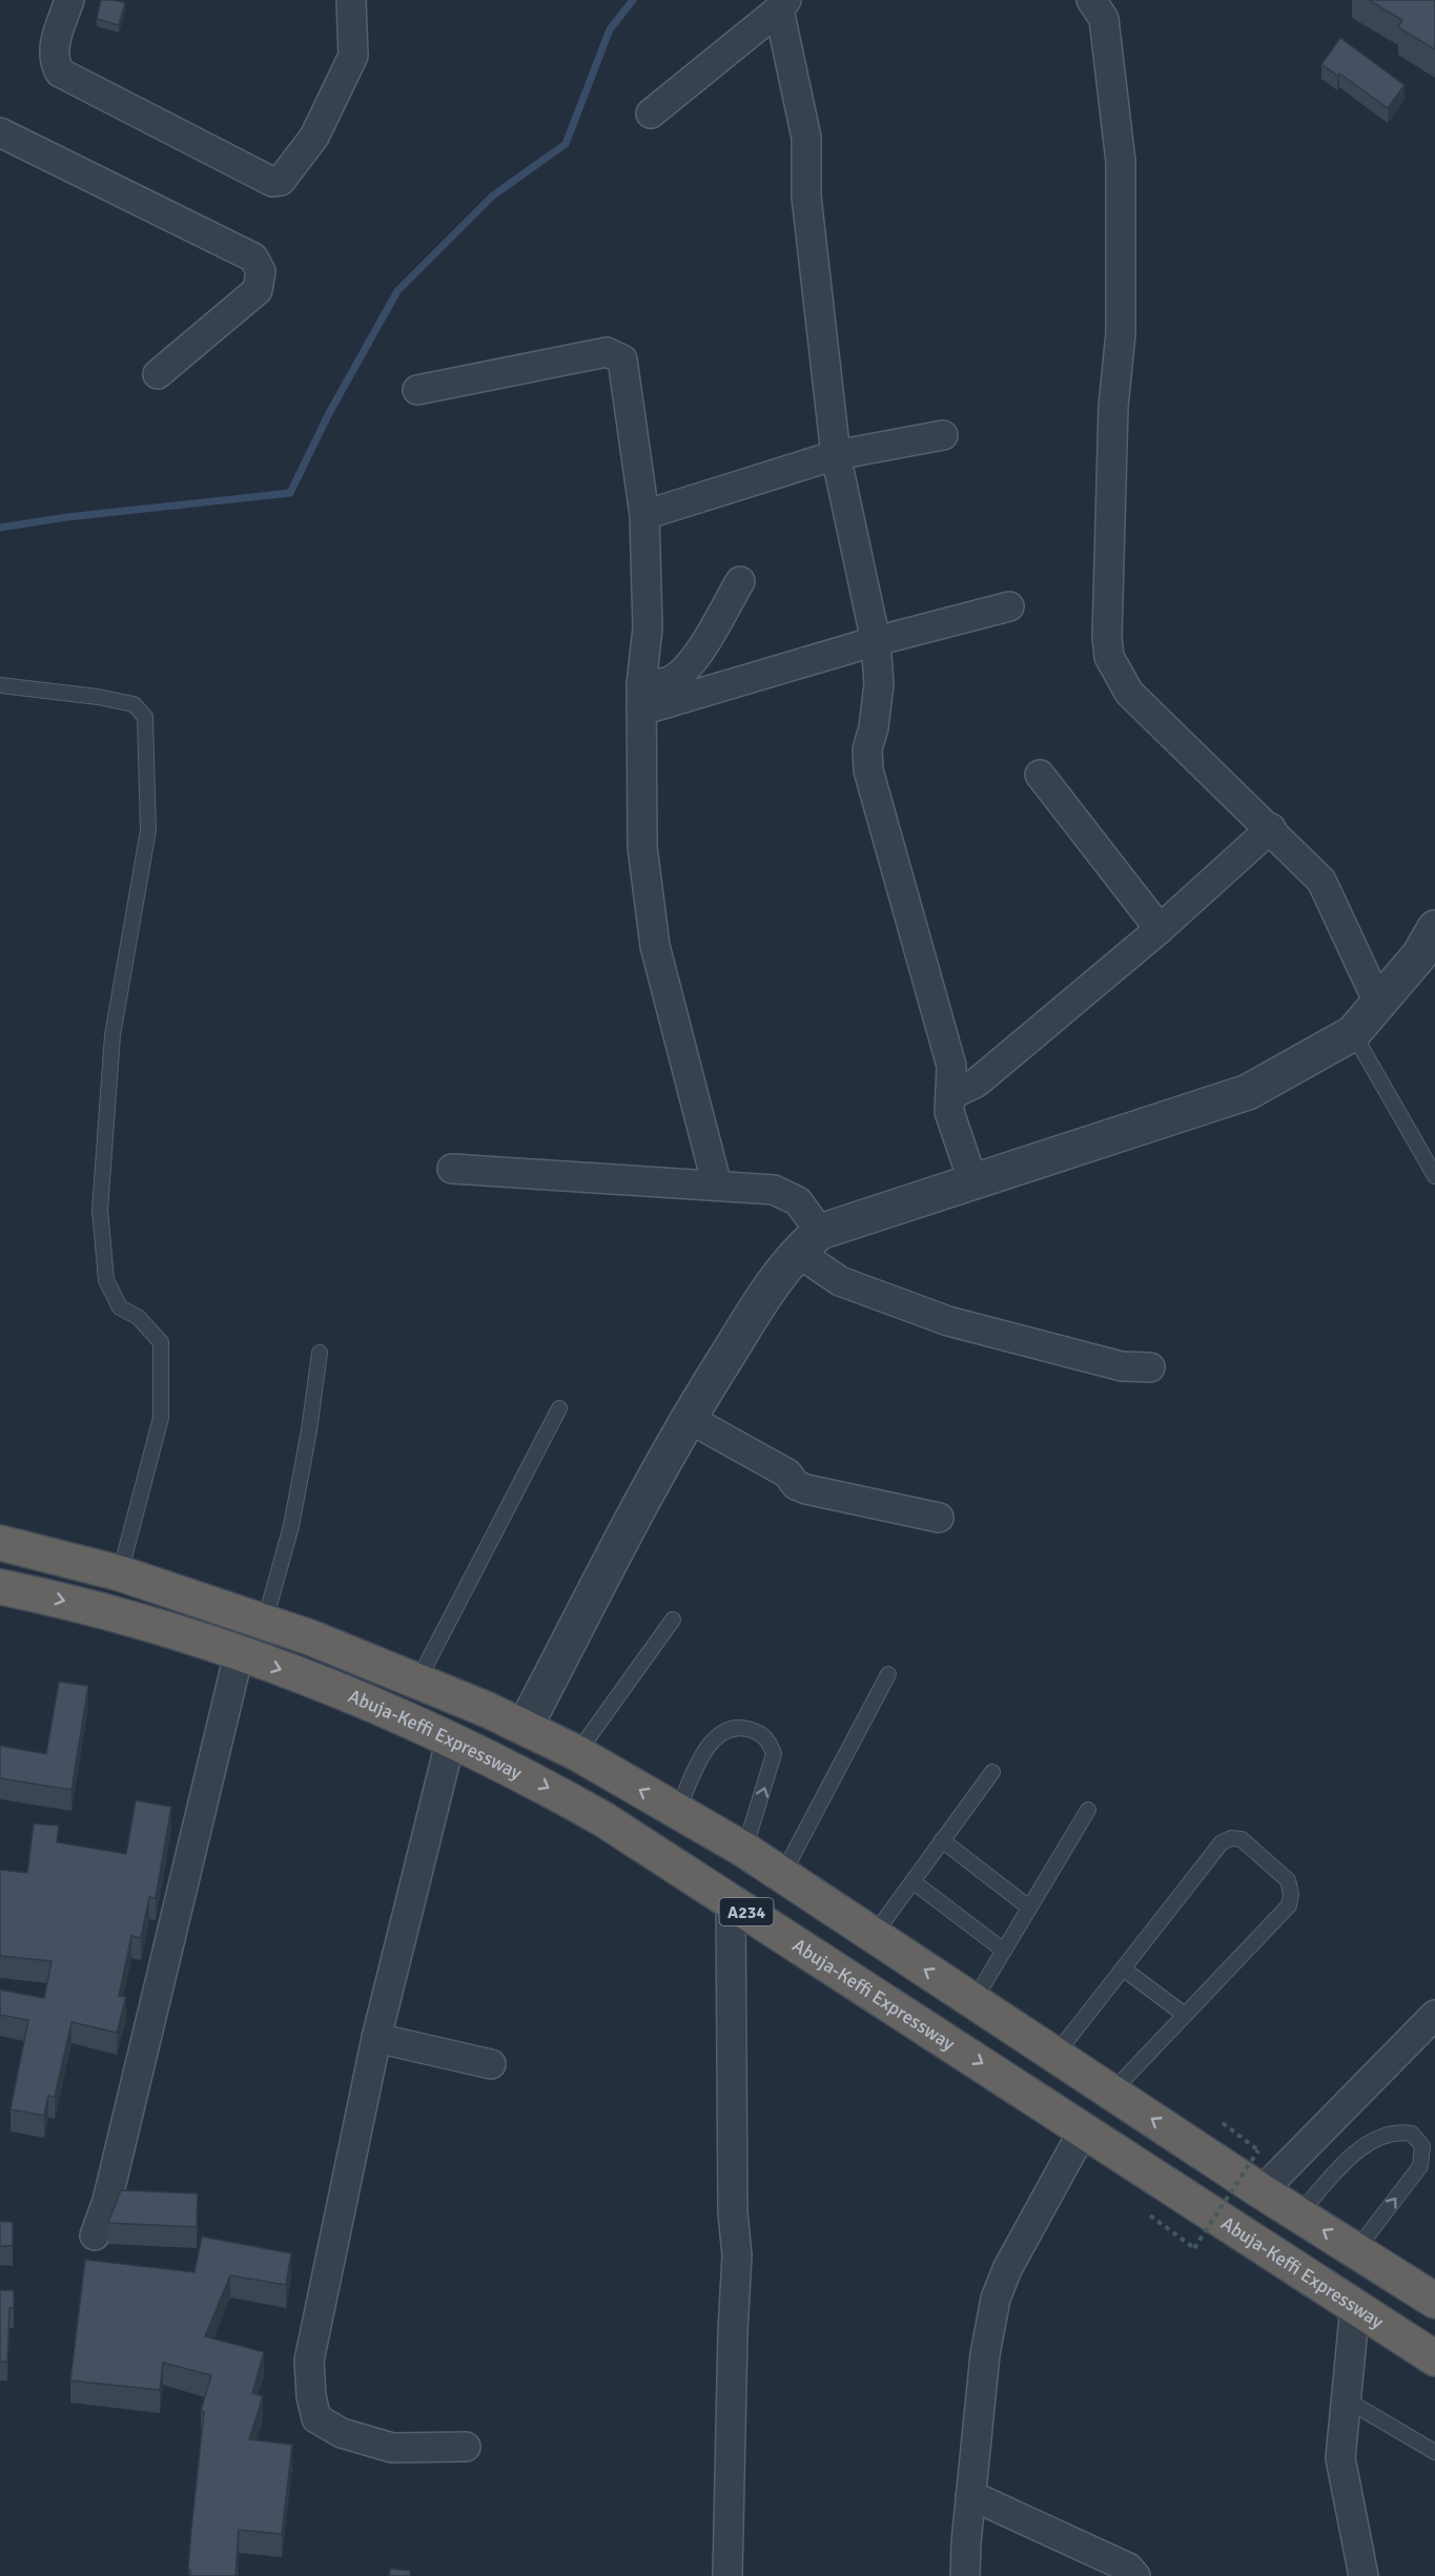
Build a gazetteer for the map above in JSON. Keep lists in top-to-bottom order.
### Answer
{
  "streets": {
    "highway": ["Abuja-Keffi Expressway", "A234"]
  }
}
